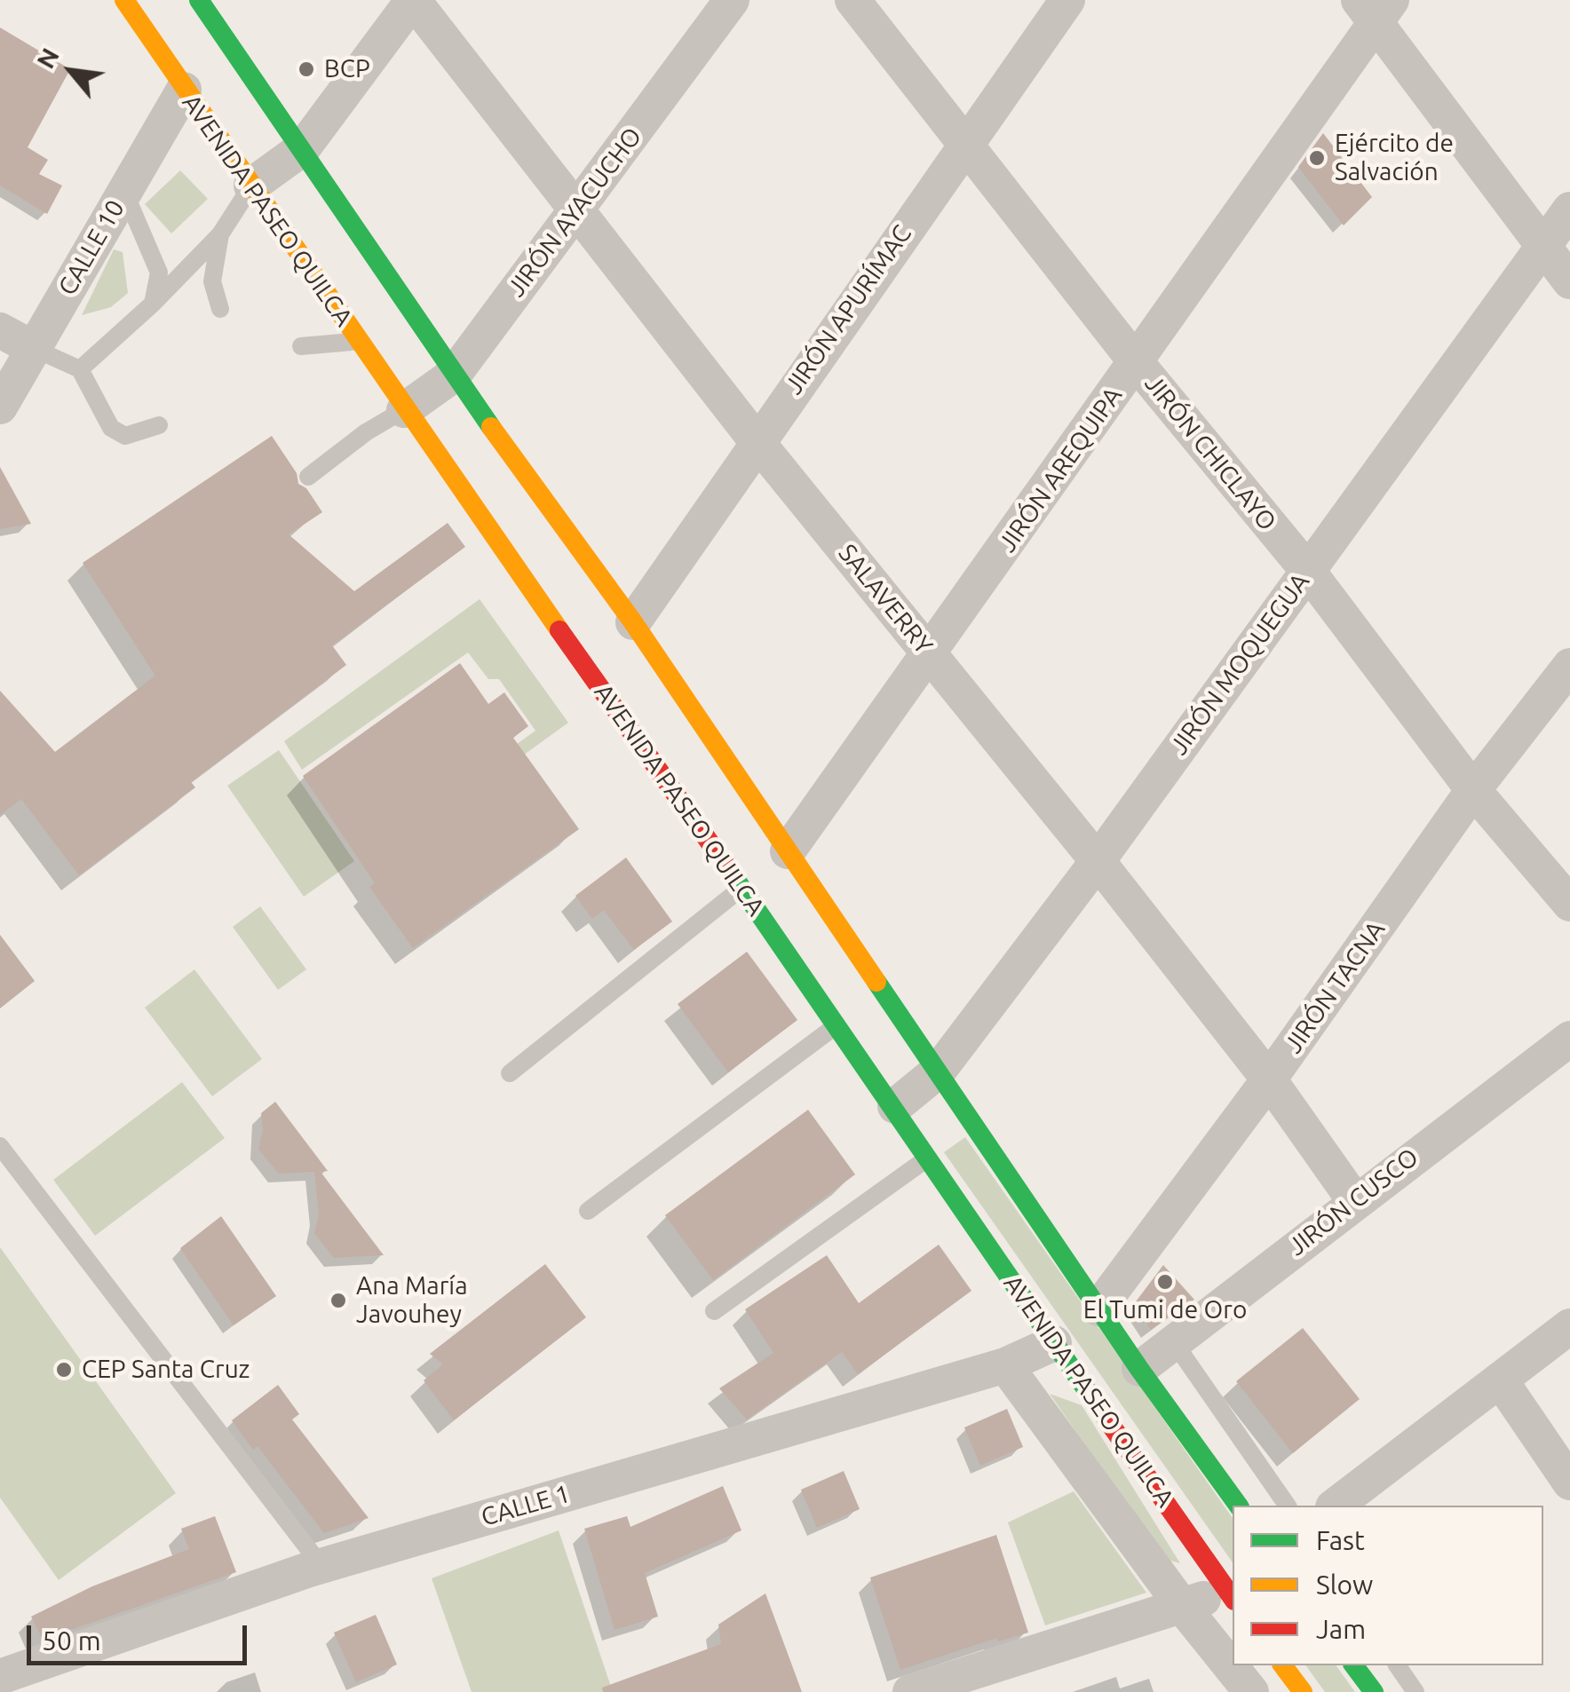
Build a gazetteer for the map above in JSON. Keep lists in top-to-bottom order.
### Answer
{
  "streets": {
    "main road": ["AVENIDA PASEO QUILCA"],
    "street": [
      "JIRÓN AYACUCHO",
      "CALLE 10",
      "JIRÓN APURÍMAC",
      "JIRÓN CHICLAYO",
      "JIRÓN AREQUIPA",
      "SALAVERRY",
      "JIRÓN MOQUEGUA",
      "JIRÓN TACNA",
      "JIRÓN CUSCO",
      "CALLE 1"
    ]
  },
  "crossings": [
    ["AVENIDA PASEO QUILCA", "JIRÓN AYACUCHO"],
    ["AVENIDA PASEO QUILCA", "CALLE 10"],
    ["AVENIDA PASEO QUILCA", "JIRÓN MOQUEGUA"],
    ["AVENIDA PASEO QUILCA", "CALLE 1"],
    ["JIRÓN AYACUCHO", "SALAVERRY"],
    ["JIRÓN APURÍMAC", "JIRÓN CHICLAYO"],
    ["JIRÓN APURÍMAC", "SALAVERRY"],
    ["JIRÓN CHICLAYO", "JIRÓN AREQUIPA"],
    ["JIRÓN CHICLAYO", "JIRÓN MOQUEGUA"],
    ["JIRÓN CHICLAYO", "JIRÓN TACNA"],
    ["JIRÓN AREQUIPA", "SALAVERRY"],
    ["SALAVERRY", "JIRÓN MOQUEGUA"],
    ["SALAVERRY", "JIRÓN TACNA"],
    ["SALAVERRY", "JIRÓN CUSCO"]
  ],
  "places": [
    "BCP",
    "Ejército de Salvación",
    "El Tumi de Oro",
    "Ana María Javouhey",
    "CEP Santa Cruz"
  ],
  "legend": ["Fast", "Slow", "Jam"],
  "scale_bar": "50 m",
  "north": "top left"
}
